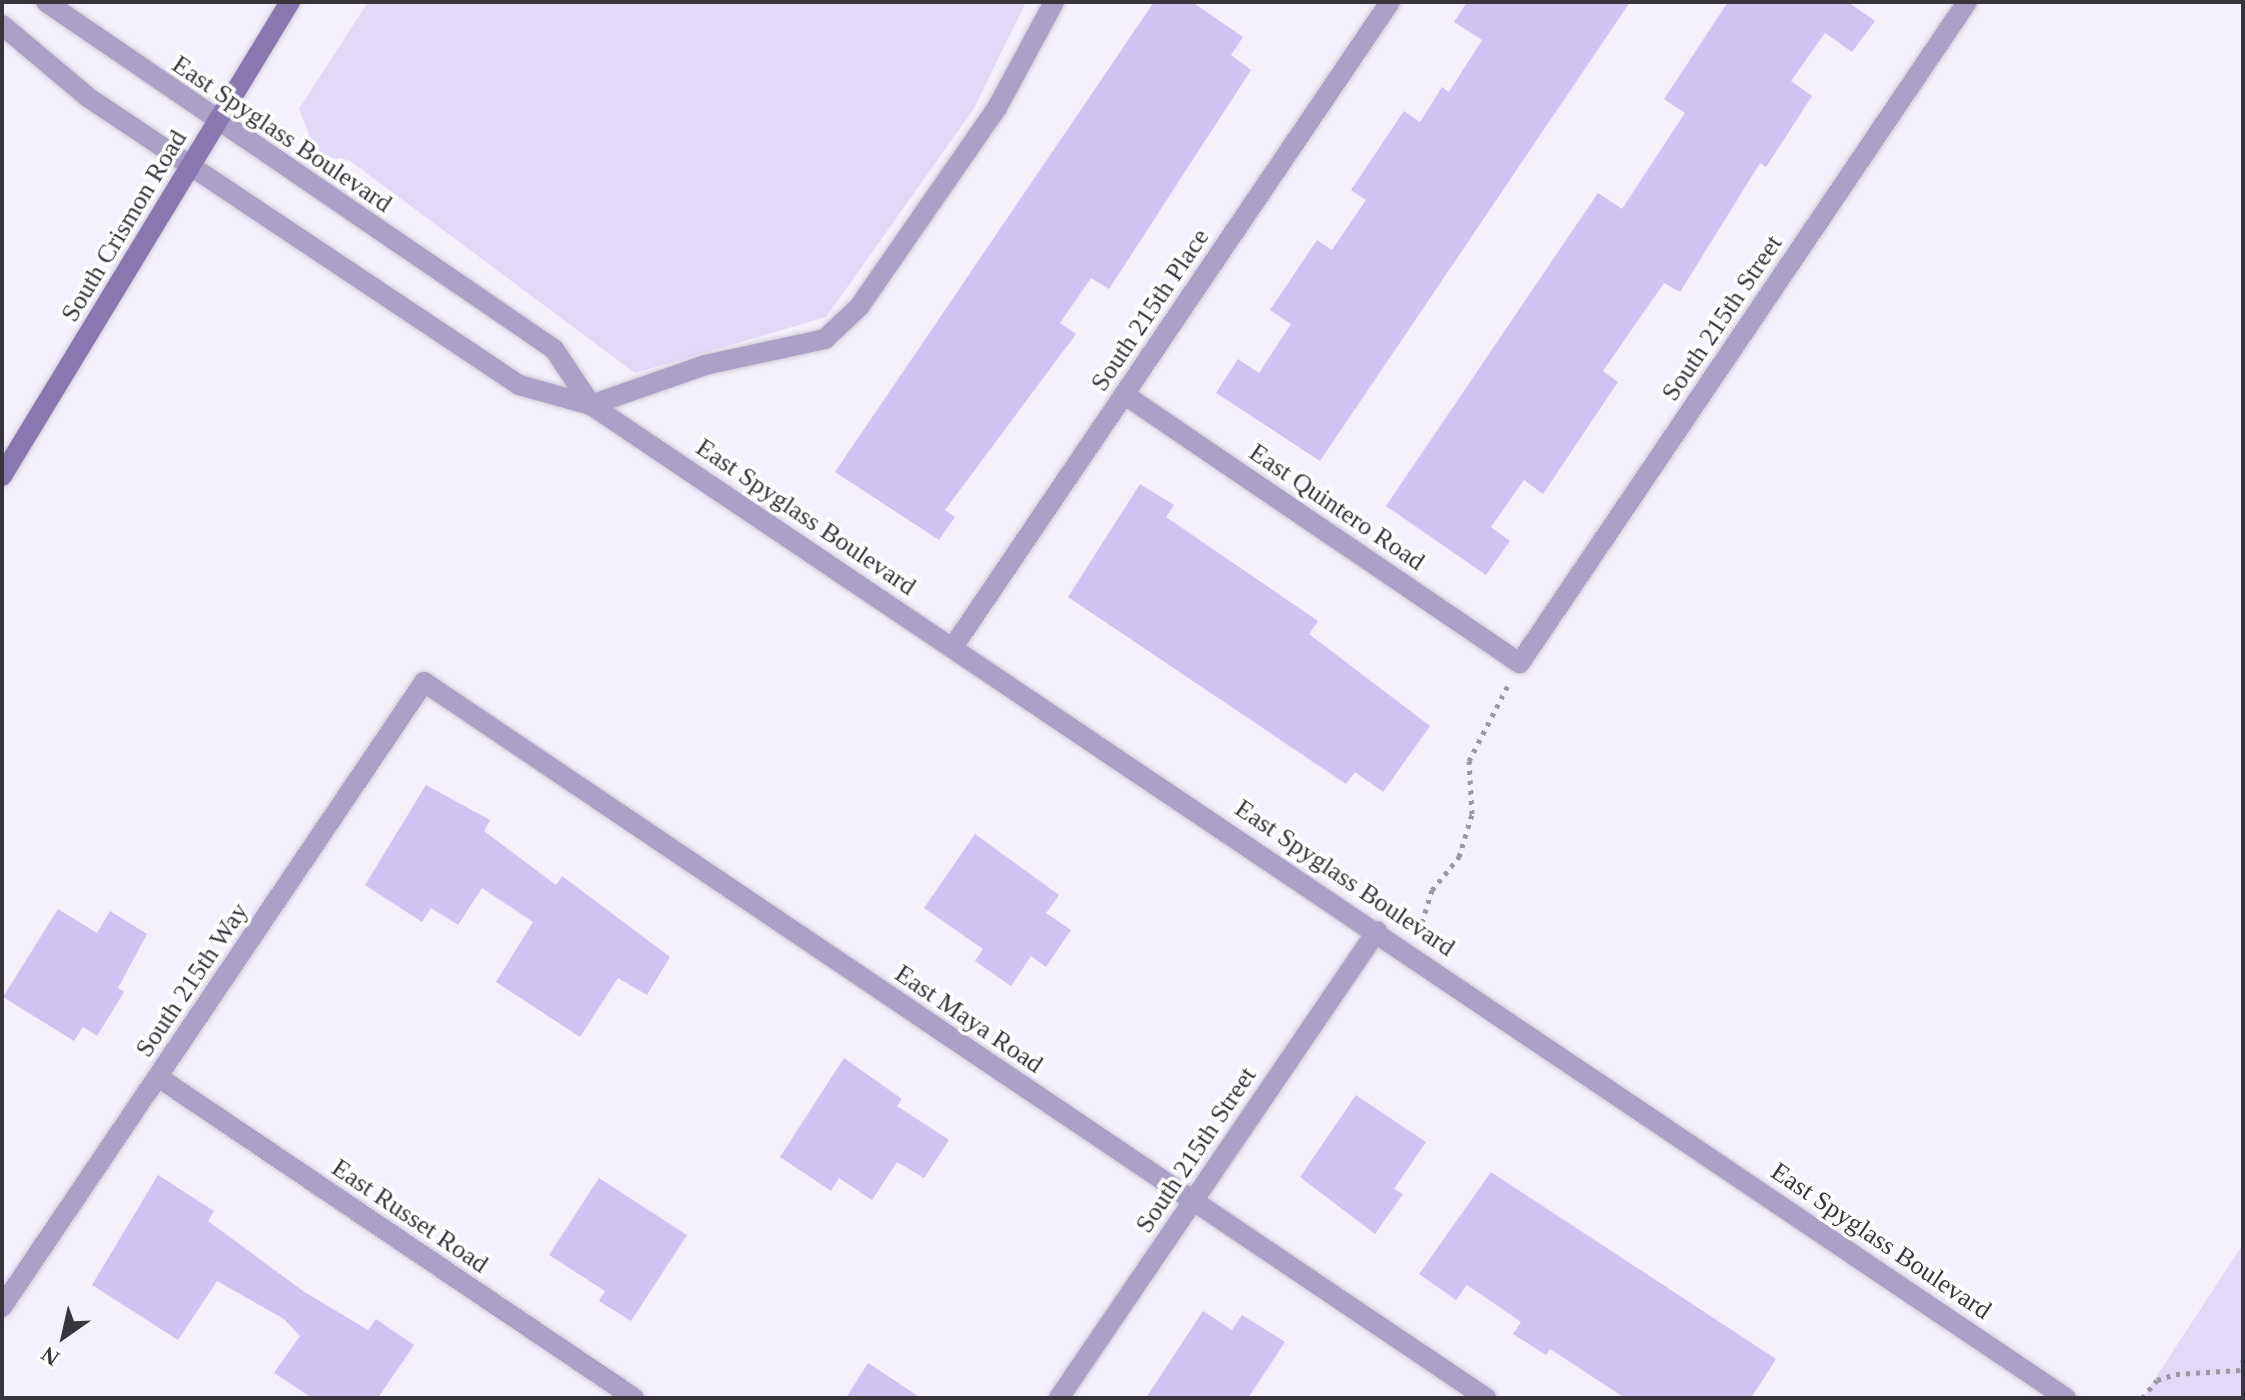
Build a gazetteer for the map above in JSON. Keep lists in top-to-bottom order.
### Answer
{
  "streets": {
    "street": [
      "East Spyglass Boulevard",
      "South Crismon Road",
      "South 215th Place",
      "South 215th Street",
      "East Quintero Road",
      "South 215th Way",
      "East Maya Road",
      "East Russet Road"
    ]
  },
  "crossings": [
    ["East Spyglass Boulevard", "South Crismon Road"],
    ["East Spyglass Boulevard", "South 215th Place"],
    ["East Spyglass Boulevard", "South 215th Street"],
    ["South 215th Place", "East Quintero Road"],
    ["South 215th Street", "East Quintero Road"],
    ["South 215th Street", "East Maya Road"],
    ["South 215th Way", "East Maya Road"],
    ["South 215th Way", "East Russet Road"]
  ],
  "north": "bottom left"
}
